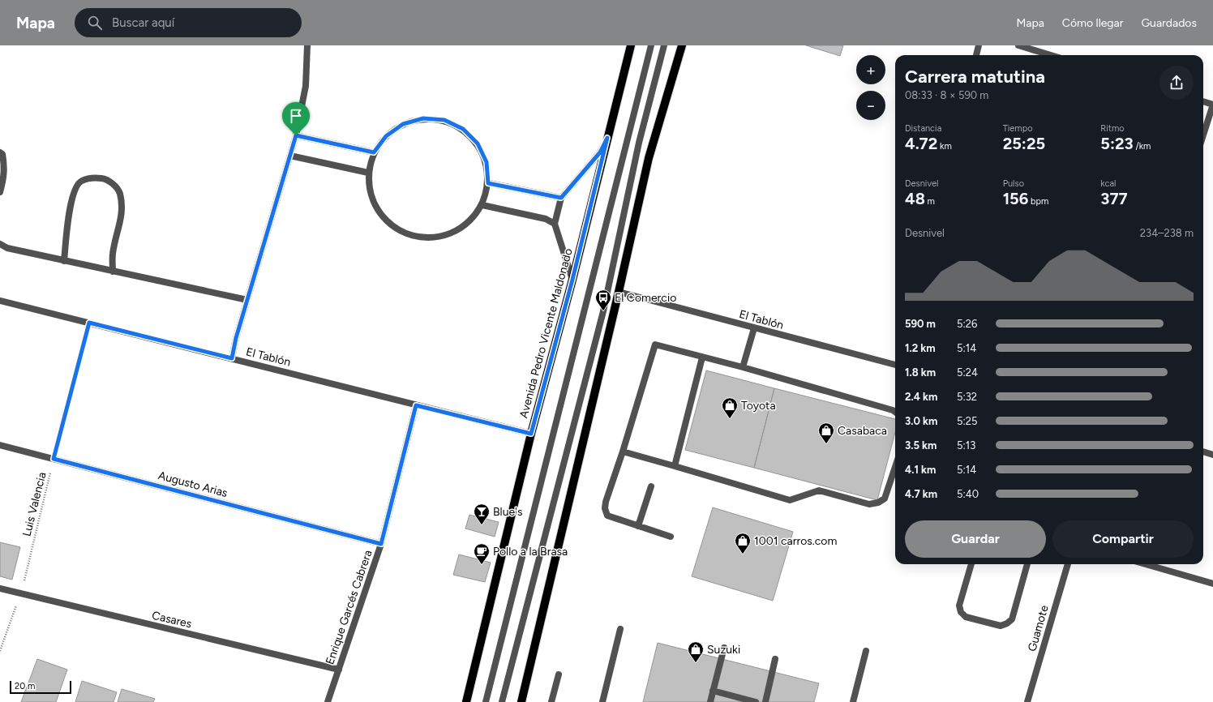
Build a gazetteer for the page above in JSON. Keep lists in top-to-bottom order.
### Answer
{
  "streets": {
    "main road": ["Avenida Pedro Vicente Maldonado"],
    "street": [
      "El Tablón",
      "Augusto Arias",
      "Enrique Garcés Cabrera",
      "Casares",
      "Guamote"
    ],
    "path": ["Luis Valencia"]
  },
  "crossings": [
    ["El Tablón", "Avenida Pedro Vicente Maldonado"],
    ["El Tablón", "Luis Valencia"],
    ["El Tablón", "Enrique Garcés Cabrera"],
    ["Augusto Arias", "Luis Valencia"],
    ["Augusto Arias", "Enrique Garcés Cabrera"],
    ["Luis Valencia", "Casares"],
    ["Enrique Garcés Cabrera", "Casares"]
  ],
  "places": {
    "bus stop": ["El Comercio"],
    "shop": [
      "Toyota",
      "Casabaca",
      "1001 carros.com",
      "Suzuki"
    ],
    "bar": ["Blue's"],
    "cafe": ["Pollo a la Brasa"]
  },
  "scale_bar": "20 m",
  "page": {
    "header": "Mapa",
    "search": "Buscar aquí",
    "nav": ["Mapa", "Cómo llegar", "Guardados"],
    "map_buttons": ["+", "−"],
    "heading": ["Carrera matutina", "08:33 · 8 × 590 m"],
    "stats": [
      ["Distancia", "4.72 km"],
      ["Tiempo", "25:25"],
      ["Ritmo", "5:23 /km"],
      ["Desnivel", "48 m"],
      ["Pulso", "156 bpm"],
      ["kcal", "377"]
    ],
    "chart": ["Desnivel", "234–238 m"],
    "list": [
      {
        "name": "590 m",
        "note": "5:26"
      },
      {
        "name": "1.2 km",
        "note": "5:14"
      },
      {
        "name": "1.8 km",
        "note": "5:24"
      },
      {
        "name": "2.4 km",
        "note": "5:32"
      },
      {
        "name": "3.0 km",
        "note": "5:25"
      },
      {
        "name": "3.5 km",
        "note": "5:13"
      },
      {
        "name": "4.1 km",
        "note": "5:14"
      },
      {
        "name": "4.7 km",
        "note": "5:40"
      }
    ],
    "buttons": ["Guardar", "Compartir"],
    "scale": "20 m"
  }
}
